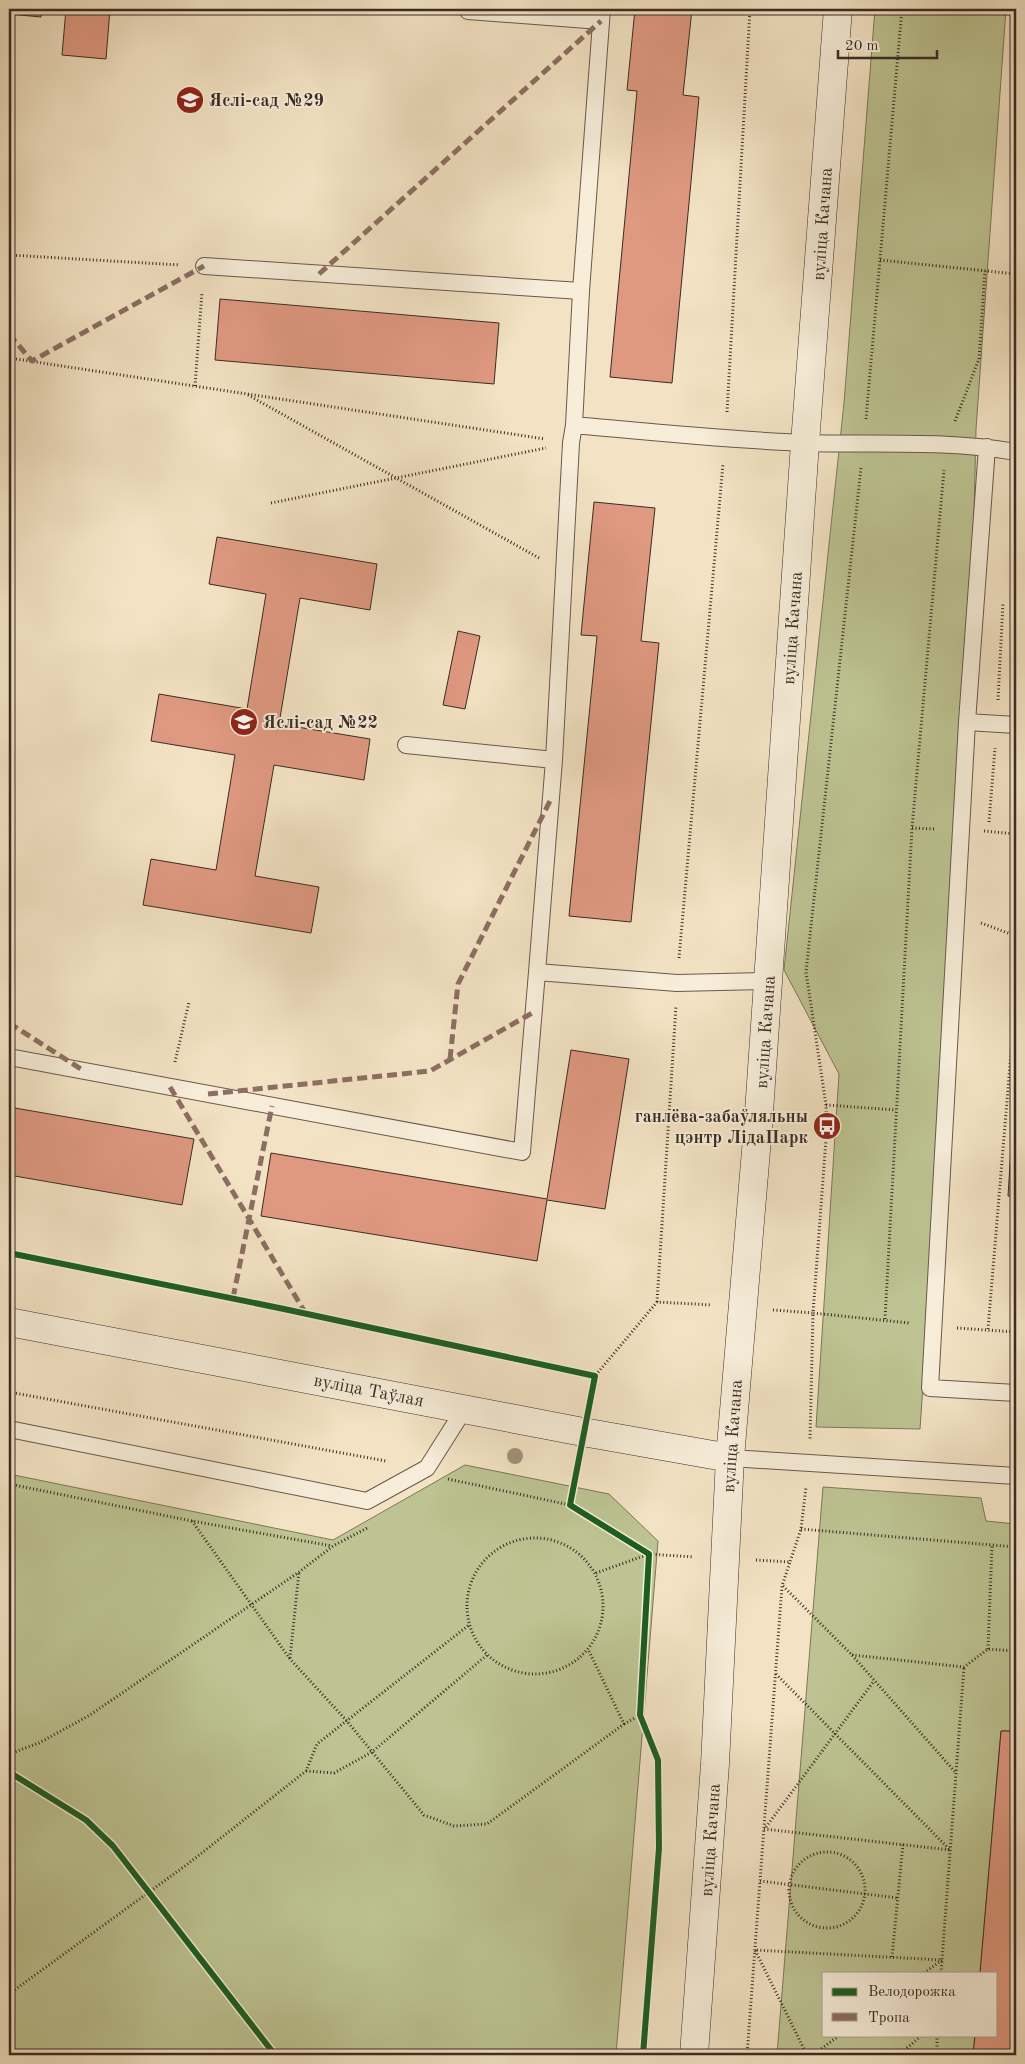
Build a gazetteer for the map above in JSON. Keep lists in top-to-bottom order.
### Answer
{
  "streets": {
    "main road": ["вуліца Качана", "вуліца Таўлая"]
  },
  "crossings": [
    ["вуліца Качана", "вуліца Таўлая"]
  ],
  "places": {
    "school or university": ["Яслі-сад №29", "Яслі-сад №22"],
    "bus stop": ["ганлёва-забаўляльны цэнтр ЛідаПарк"]
  },
  "legend": ["Велодорожка", "Тропа"],
  "scale_bar": "20 m"
}
